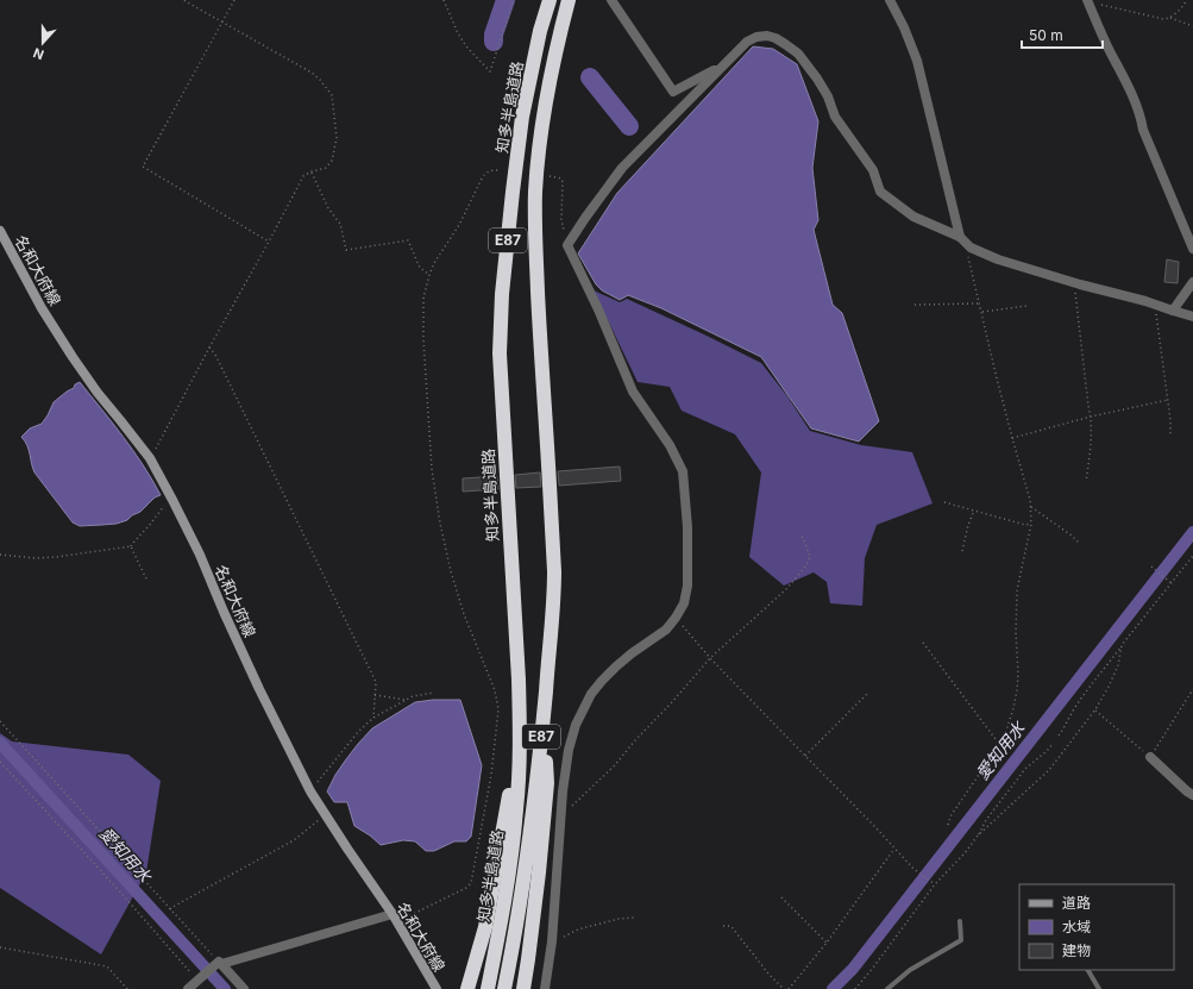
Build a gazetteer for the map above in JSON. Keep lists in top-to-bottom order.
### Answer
{
  "streets": {
    "highway": ["知多半島道路", "E87"],
    "main road": ["名和大府線"]
  },
  "water": ["愛知用水"],
  "legend": ["道路", "水域", "建物"],
  "scale_bar": "50 m",
  "north": "bottom"
}
